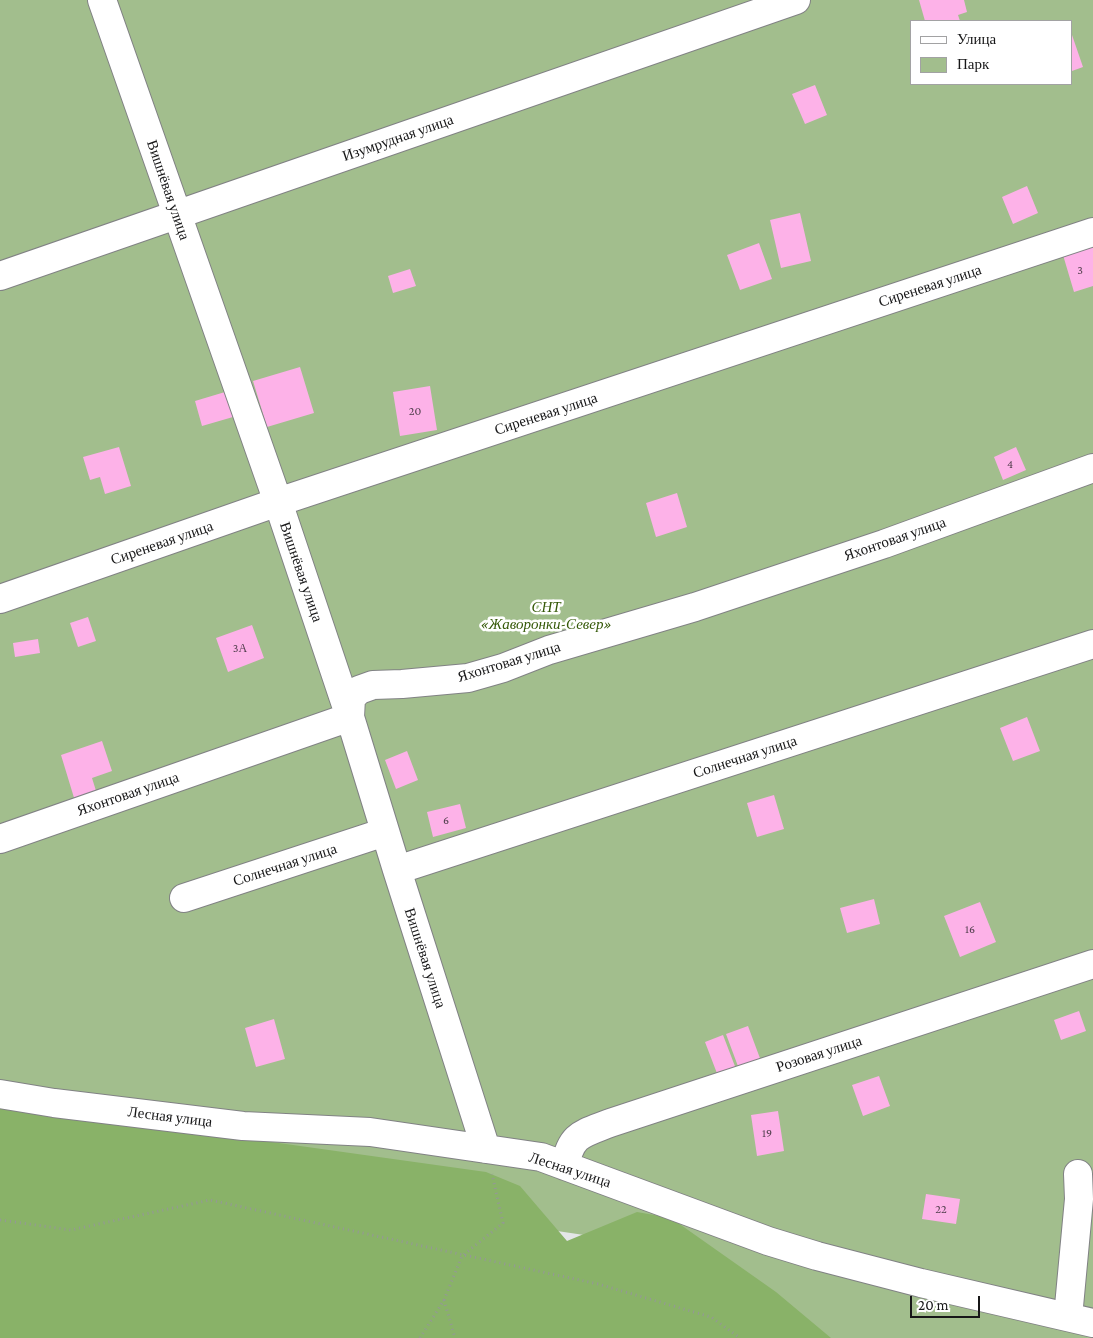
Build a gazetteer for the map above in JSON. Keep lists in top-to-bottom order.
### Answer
{
  "streets": {
    "street": [
      "Изумрудная улица",
      "Вишнёвая улица",
      "Сиреневая улица",
      "Яхонтовая улица",
      "Солнечная улица",
      "Розовая улица",
      "Лесная улица"
    ]
  },
  "crossings": [
    ["Изумрудная улица", "Вишнёвая улица"],
    ["Вишнёвая улица", "Сиреневая улица"],
    ["Вишнёвая улица", "Яхонтовая улица"],
    ["Вишнёвая улица", "Солнечная улица"],
    ["Вишнёвая улица", "Лесная улица"],
    ["Розовая улица", "Лесная улица"]
  ],
  "parks": ["СНТ «Жаворонки-Север»"],
  "house_numbers": [
    "3",
    "20",
    "4",
    "3А",
    "6",
    "16",
    "19",
    "22"
  ],
  "legend": ["Улица", "Парк"],
  "scale_bar": "20 m"
}
